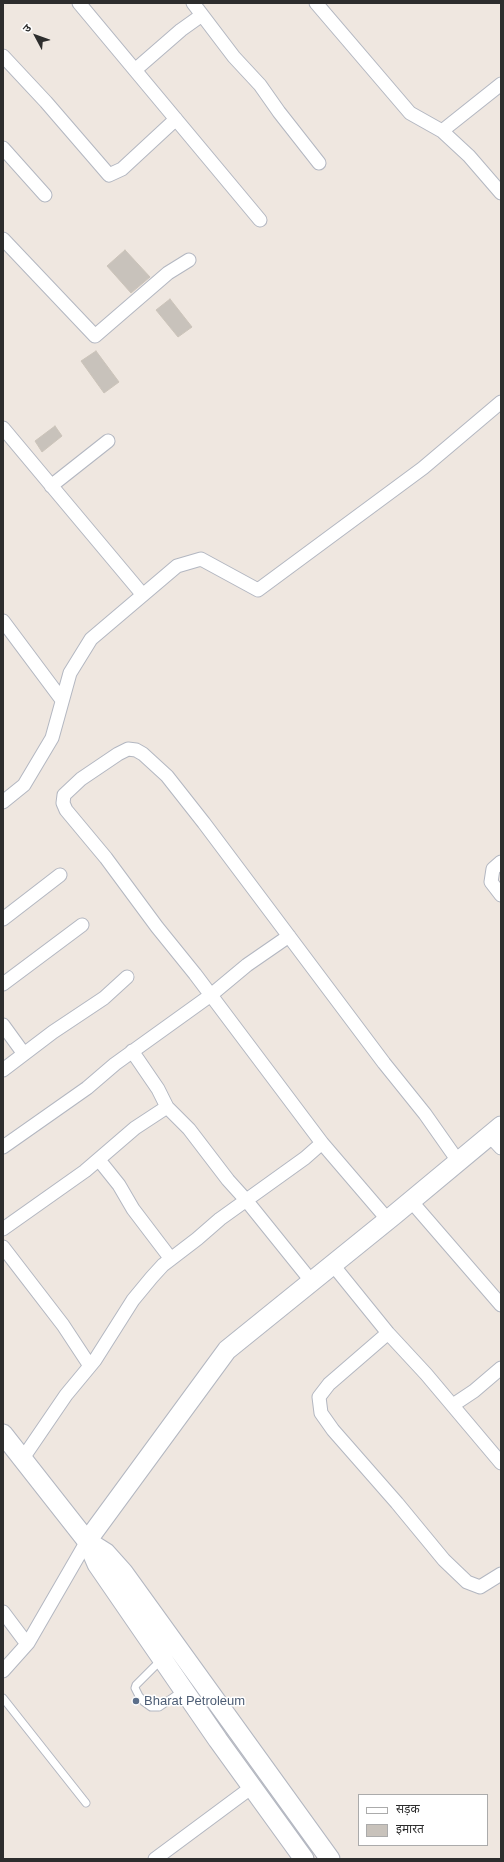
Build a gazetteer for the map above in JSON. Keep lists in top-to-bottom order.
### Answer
{
  "places": ["Bharat Petroleum"],
  "legend": ["सड़क", "इमारत"],
  "north": "top left"
}
